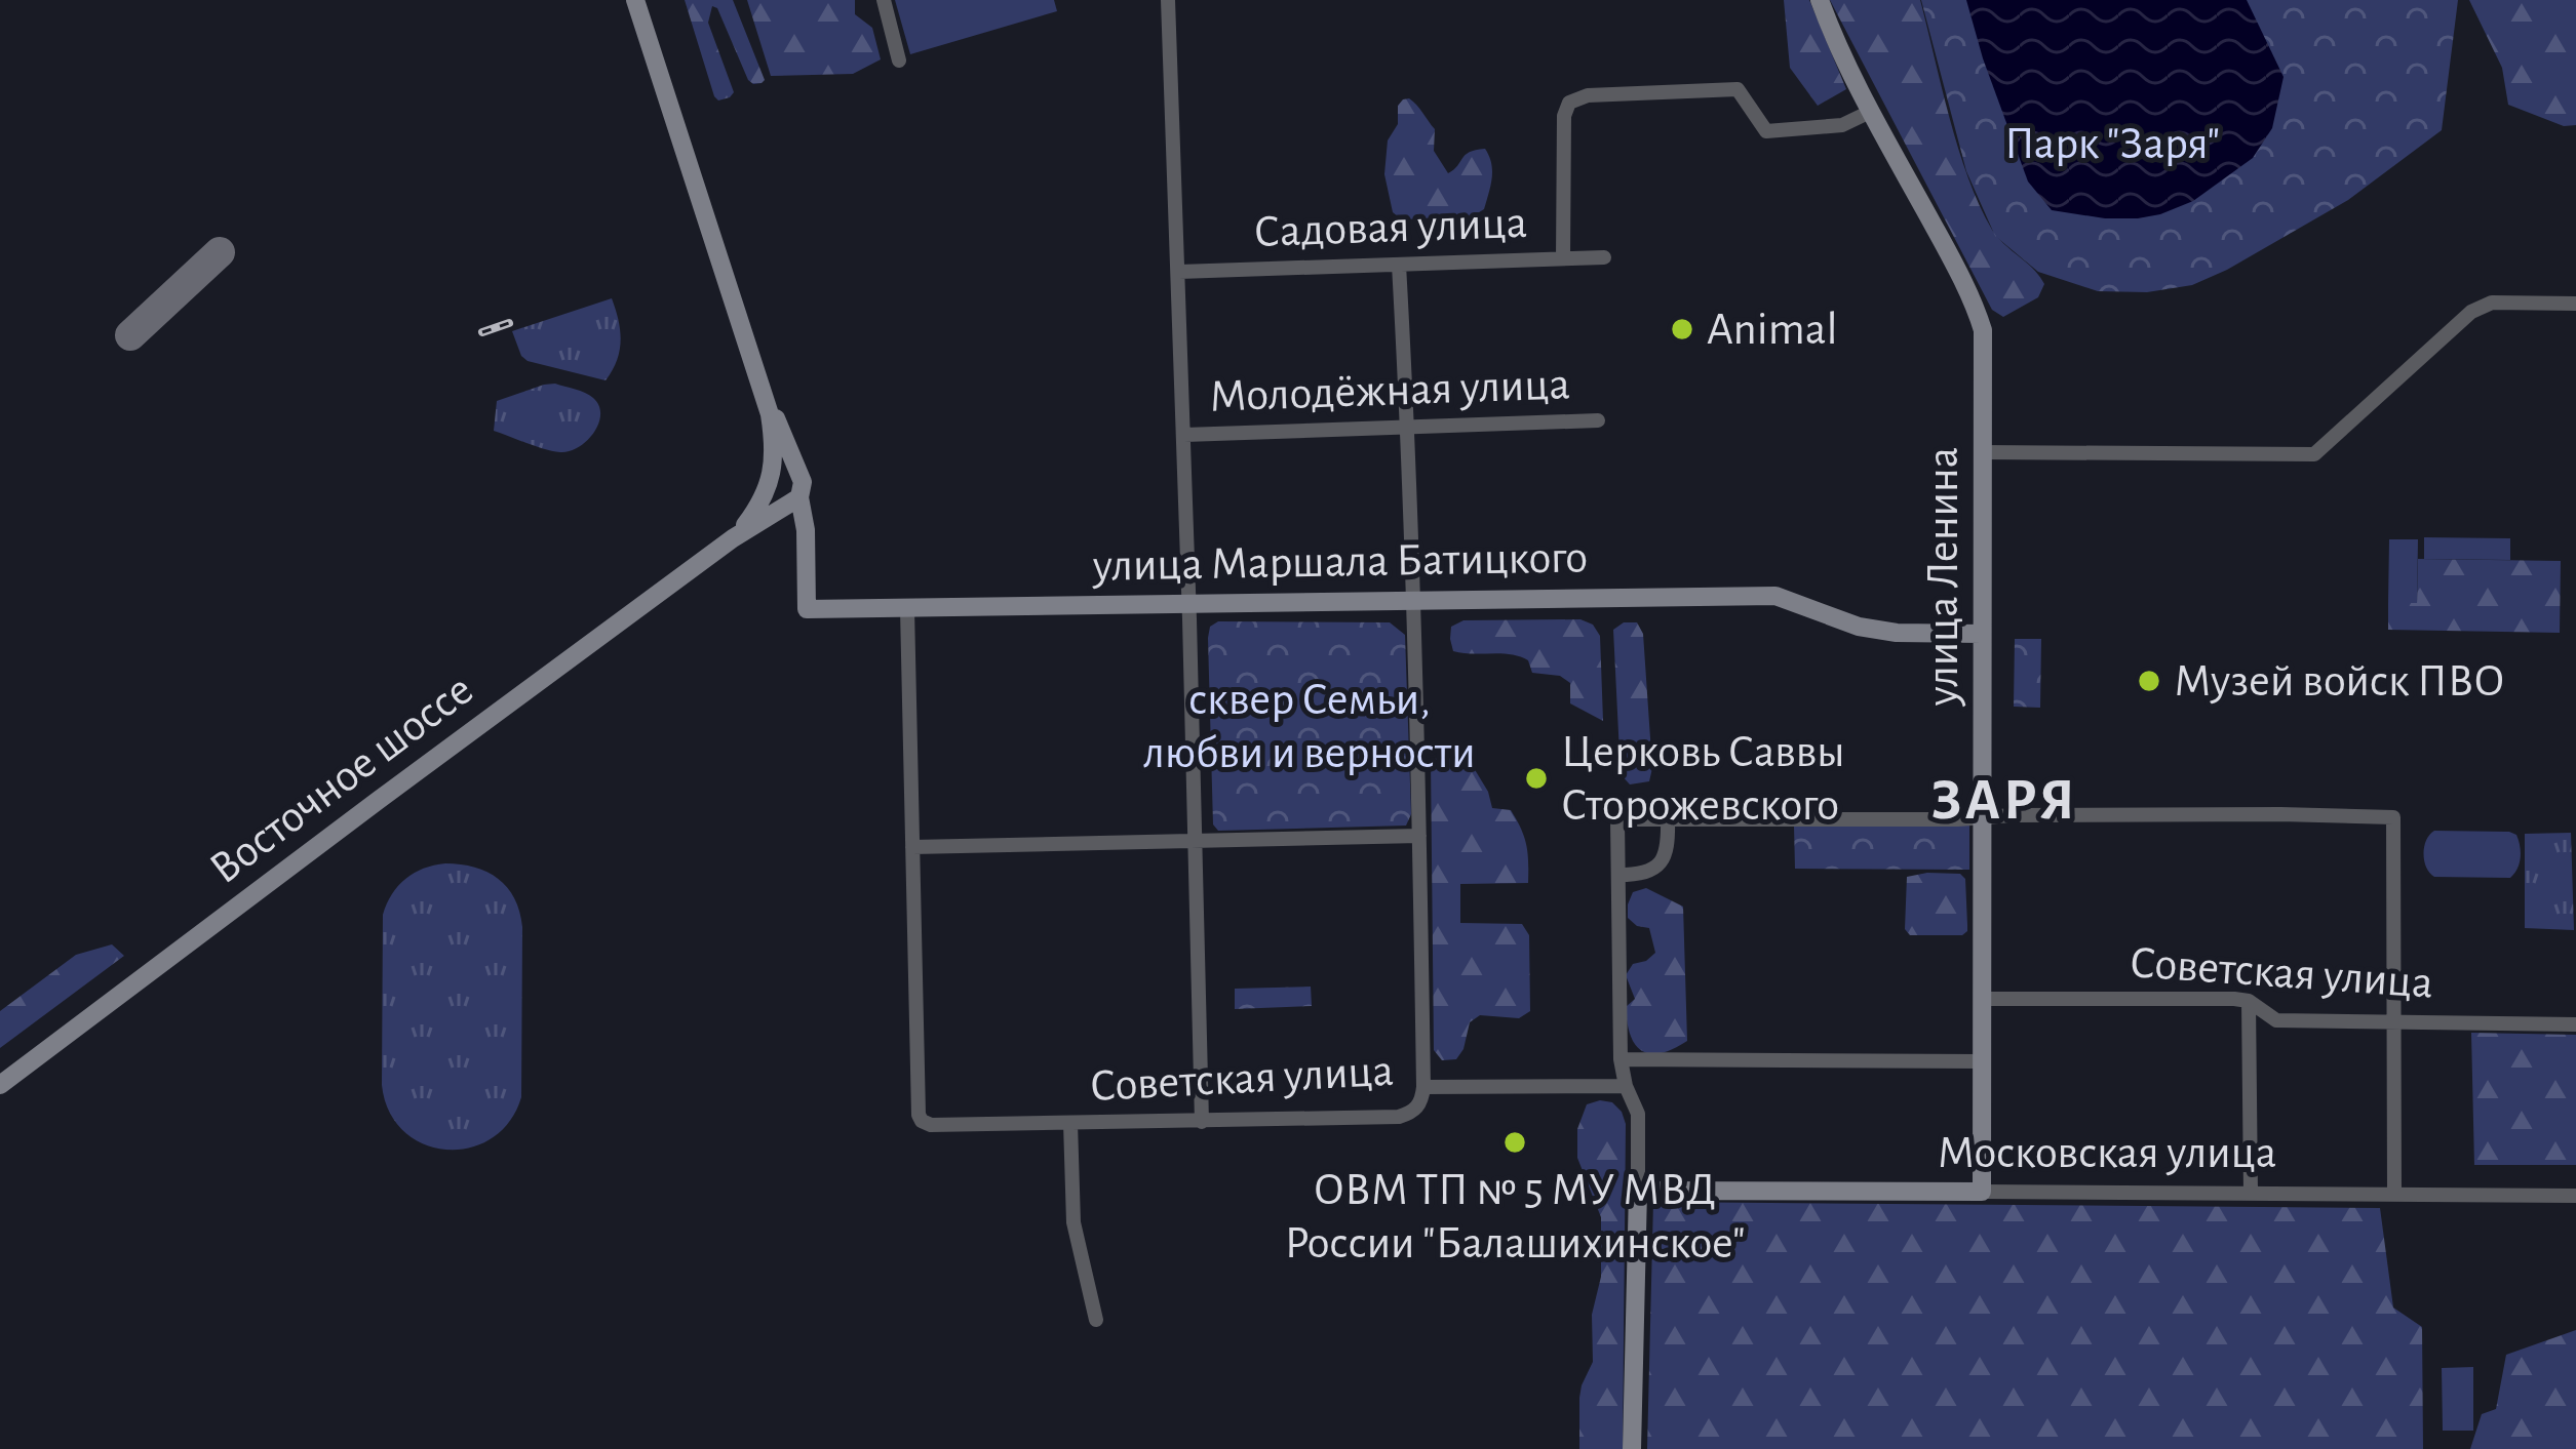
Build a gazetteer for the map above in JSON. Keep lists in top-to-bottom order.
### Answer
{
  "streets": {
    "street": [
      "Садовая улица",
      "Молодёжная улица",
      "улица Маршала Батицкого",
      "улица Ленина",
      "Восточное шоссе",
      "Советская улица",
      "Московская улица"
    ]
  },
  "crossings": [
    ["улица Маршала Батицкого", "улица Ленина"],
    ["улица Маршала Батицкого", "Восточное шоссе"],
    ["улица Ленина", "Советская улица"],
    ["улица Ленина", "Московская улица"]
  ],
  "districts": ["ЗАРЯ"],
  "parks": ["Парк \"Заря\"", "сквер Семьи, любви и верности"],
  "places": [
    "Animal",
    "Музей войск ПВО",
    "Церковь Саввы Сторожевского",
    "ОВМ ТП № 5 МУ МВД России \"Балашихинское\""
  ]
}
